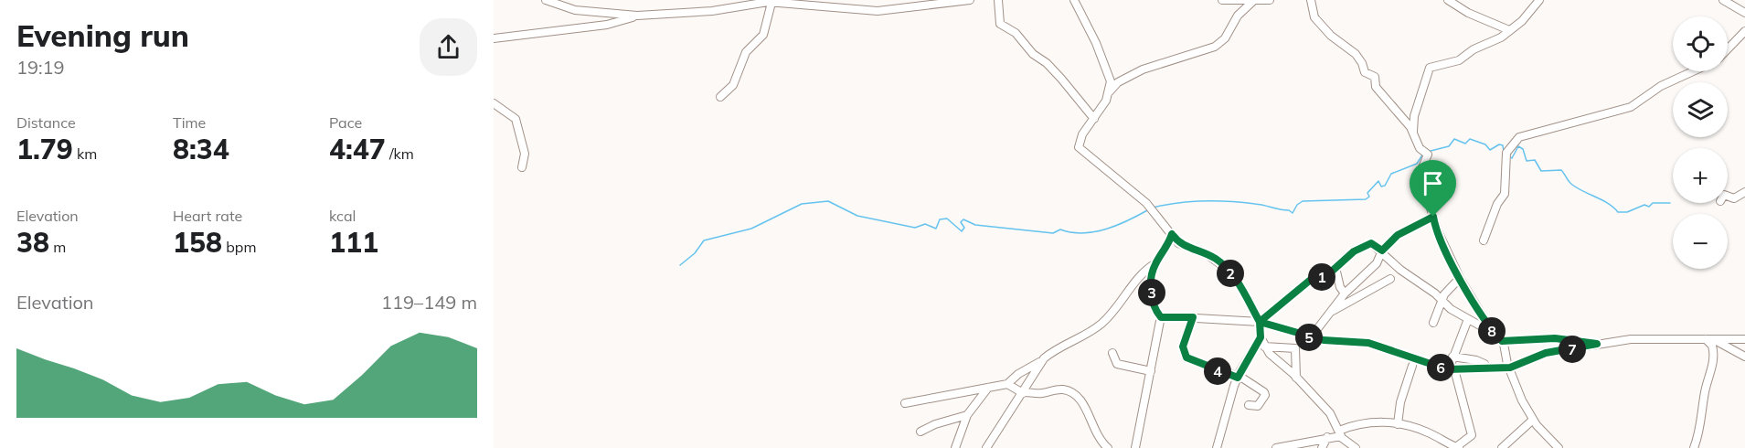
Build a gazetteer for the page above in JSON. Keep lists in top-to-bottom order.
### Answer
{
  "page": {
    "heading": ["Evening run", "19:19"],
    "map_buttons": ["+", "−"],
    "stats": [
      ["Distance", "1.79 km"],
      ["Time", "8:34"],
      ["Pace", "4:47 /km"],
      ["Elevation", "38 m"],
      ["Heart rate", "158 bpm"],
      ["kcal", "111"]
    ],
    "pins": [
      "2",
      "1",
      "3",
      "8",
      "5",
      "7",
      "6",
      "4"
    ],
    "chart": ["Elevation", "119–149 m"]
  }
}
